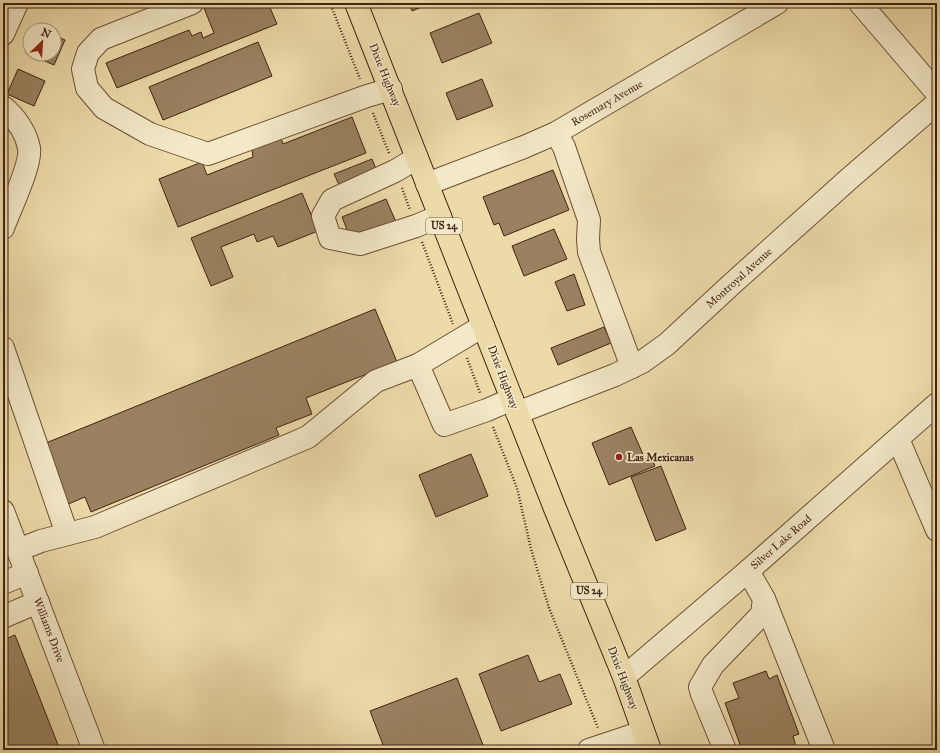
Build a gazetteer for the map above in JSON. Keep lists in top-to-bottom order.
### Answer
{
  "streets": {
    "main road": ["Dixie Highway", "US 24"],
    "street": [
      "Rosemary Avenue",
      "Montroyal Avenue",
      "Silver Lake Road",
      "Williams Drive"
    ]
  },
  "crossings": [
    ["Dixie Highway", "Rosemary Avenue"],
    ["Dixie Highway", "Montroyal Avenue"],
    ["Dixie Highway", "Silver Lake Road"]
  ],
  "places": ["Las Mexicanas"],
  "north": "top right"
}
